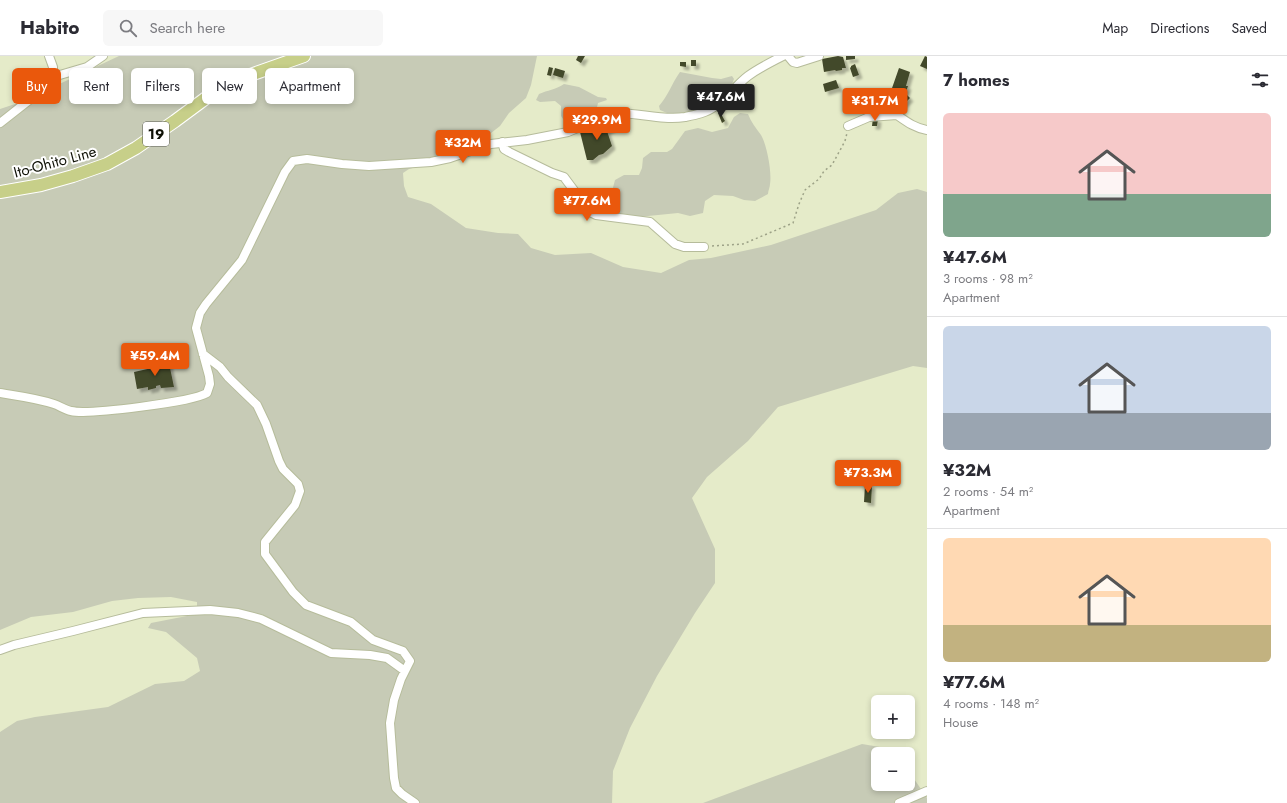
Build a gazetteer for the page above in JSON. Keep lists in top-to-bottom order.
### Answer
{
  "streets": {
    "main road": ["19", "Ito-Ohito Line"]
  },
  "page": {
    "header": "Habito",
    "search": "Search here",
    "nav": ["Map", "Directions", "Saved"],
    "heading": "7 homes",
    "chip": [
      "Buy",
      "Rent",
      "Filters",
      "New",
      "Apartment"
    ],
    "price": [
      "¥47.6M",
      "¥31.7M",
      "¥29.9M",
      "¥32M",
      "¥77.6M",
      "¥59.4M",
      "¥73.3M"
    ],
    "list": [
      {
        "name": "¥47.6M",
        "note": "3 rooms · 98 m² · Apartment"
      },
      {
        "name": "¥32M",
        "note": "2 rooms · 54 m² · Apartment"
      },
      {
        "name": "¥77.6M",
        "note": "4 rooms · 148 m² · House"
      }
    ],
    "map_buttons": ["+", "−"]
  }
}
